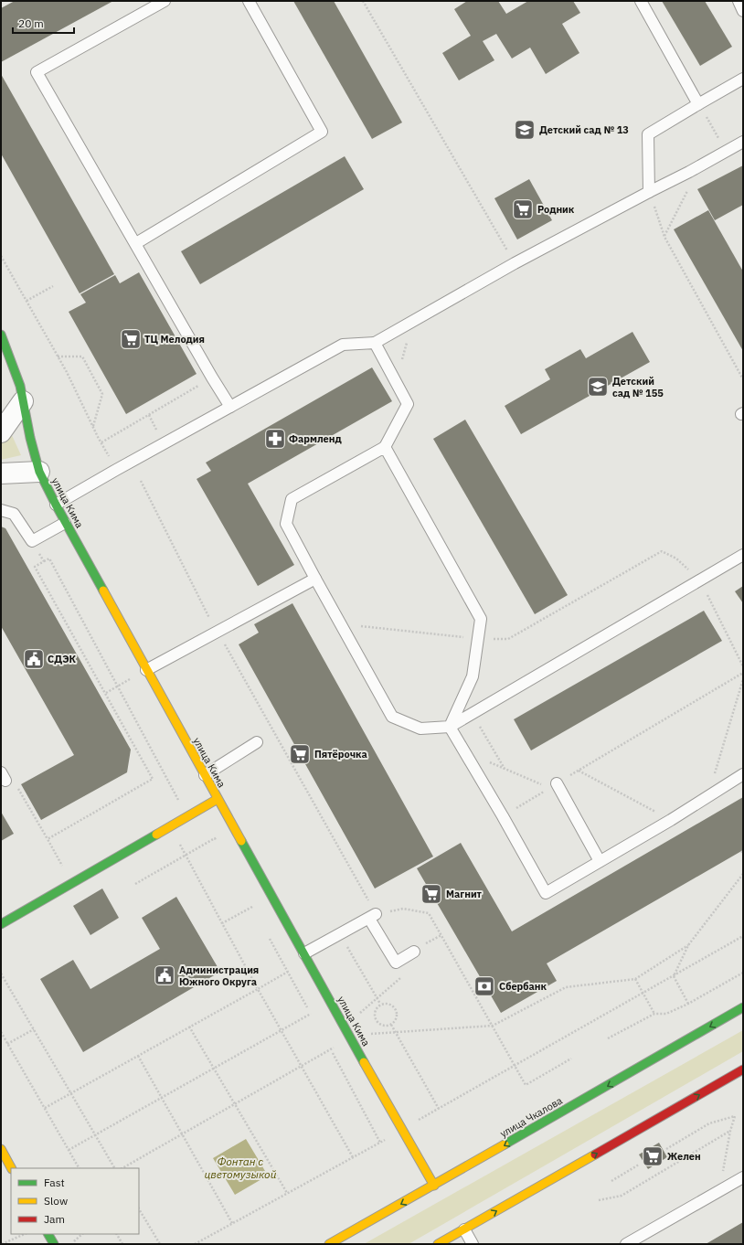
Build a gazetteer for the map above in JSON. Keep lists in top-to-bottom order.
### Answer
{
  "streets": {
    "street": ["улица Кима", "улица Чкалова"]
  },
  "crossings": [
    ["улица Кима", "улица Чкалова"]
  ],
  "water": ["Фонтан с цветомузыкой"],
  "places": {
    "school or university": ["Детский сад № 13", "Детский сад № 155"],
    "supermarket": [
      "Родник",
      "ТЦ Мелодия",
      "Пятёрочка",
      "Магнит",
      "Желен"
    ],
    "pharmacy": ["Фармленд"],
    "public building": ["СДЭК", "Администрация Южного Округа"],
    "bank": ["Сбербанк"]
  },
  "legend": ["Fast", "Slow", "Jam"],
  "scale_bar": "20 m"
}
